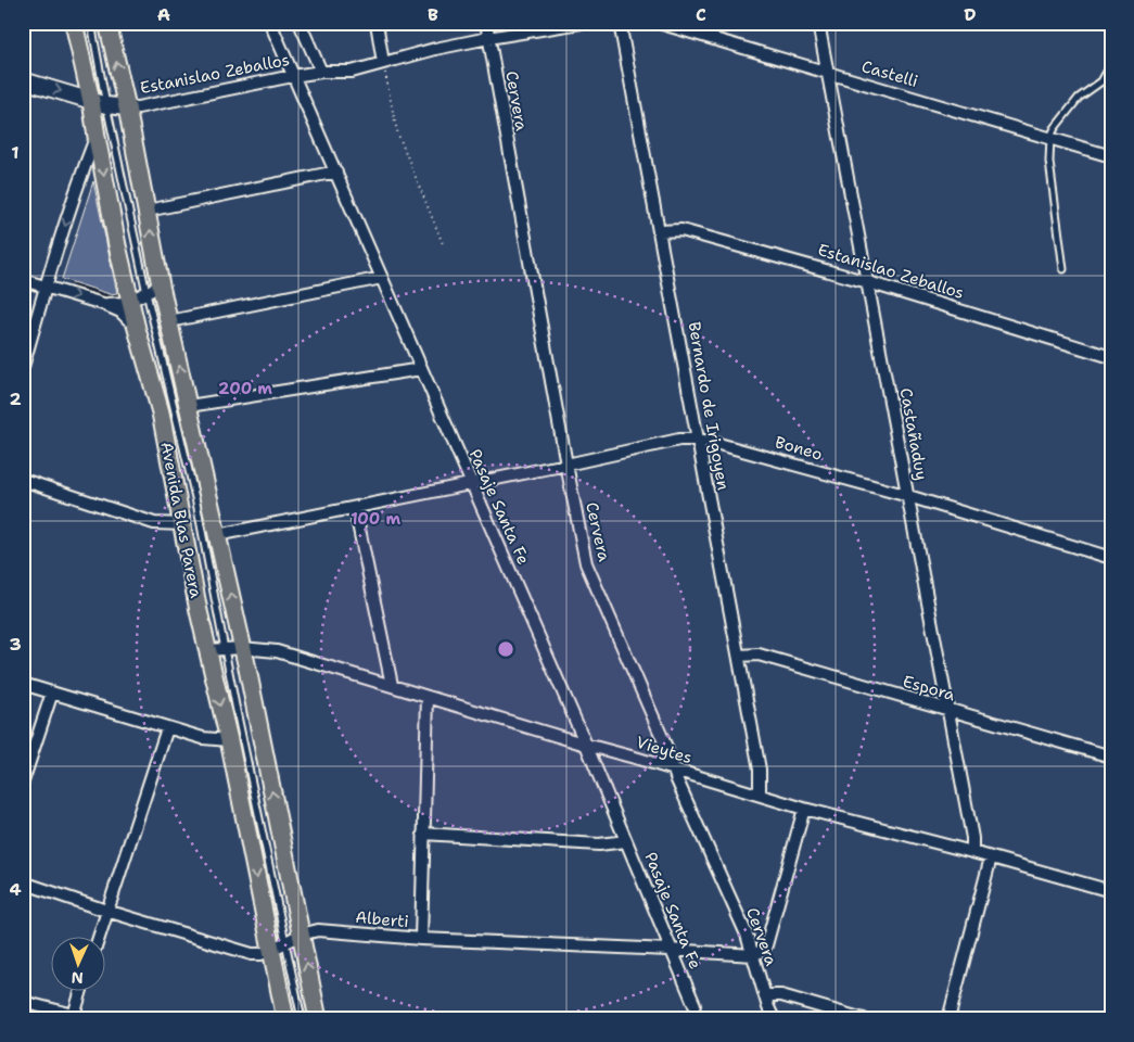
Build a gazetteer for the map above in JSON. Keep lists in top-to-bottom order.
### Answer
{
  "streets": {
    "main road": ["Estanislao Zeballos", "Avenida Blas Parera"],
    "street": [
      "Castelli",
      "Cervera",
      "Bernardo de Irigoyen",
      "Castañaduy",
      "Boneo",
      "Pasaje Santa Fe",
      "Espora",
      "Vieytes",
      "Alberti"
    ]
  },
  "crossings": [
    ["Estanislao Zeballos", "Bernardo de Irigoyen"],
    ["Estanislao Zeballos", "Castañaduy"],
    ["Estanislao Zeballos", "Pasaje Santa Fe"],
    ["Estanislao Zeballos", "Avenida Blas Parera"],
    ["Castelli", "Castañaduy"],
    ["Cervera", "Boneo"],
    ["Cervera", "Vieytes"],
    ["Cervera", "Alberti"],
    ["Bernardo de Irigoyen", "Boneo"],
    ["Bernardo de Irigoyen", "Espora"],
    ["Bernardo de Irigoyen", "Vieytes"],
    ["Castañaduy", "Boneo"],
    ["Castañaduy", "Espora"],
    ["Castañaduy", "Vieytes"],
    ["Boneo", "Pasaje Santa Fe"],
    ["Pasaje Santa Fe", "Vieytes"],
    ["Pasaje Santa Fe", "Alberti"],
    ["Avenida Blas Parera", "Vieytes"],
    ["Avenida Blas Parera", "Alberti"]
  ],
  "north": "bottom",
  "grid": {
    "columns": [
      "A",
      "B",
      "C",
      "D"
    ],
    "rows": [
      "1",
      "2",
      "3",
      "4"
    ]
  },
  "rings": ["200 m", "100 m"]
}
